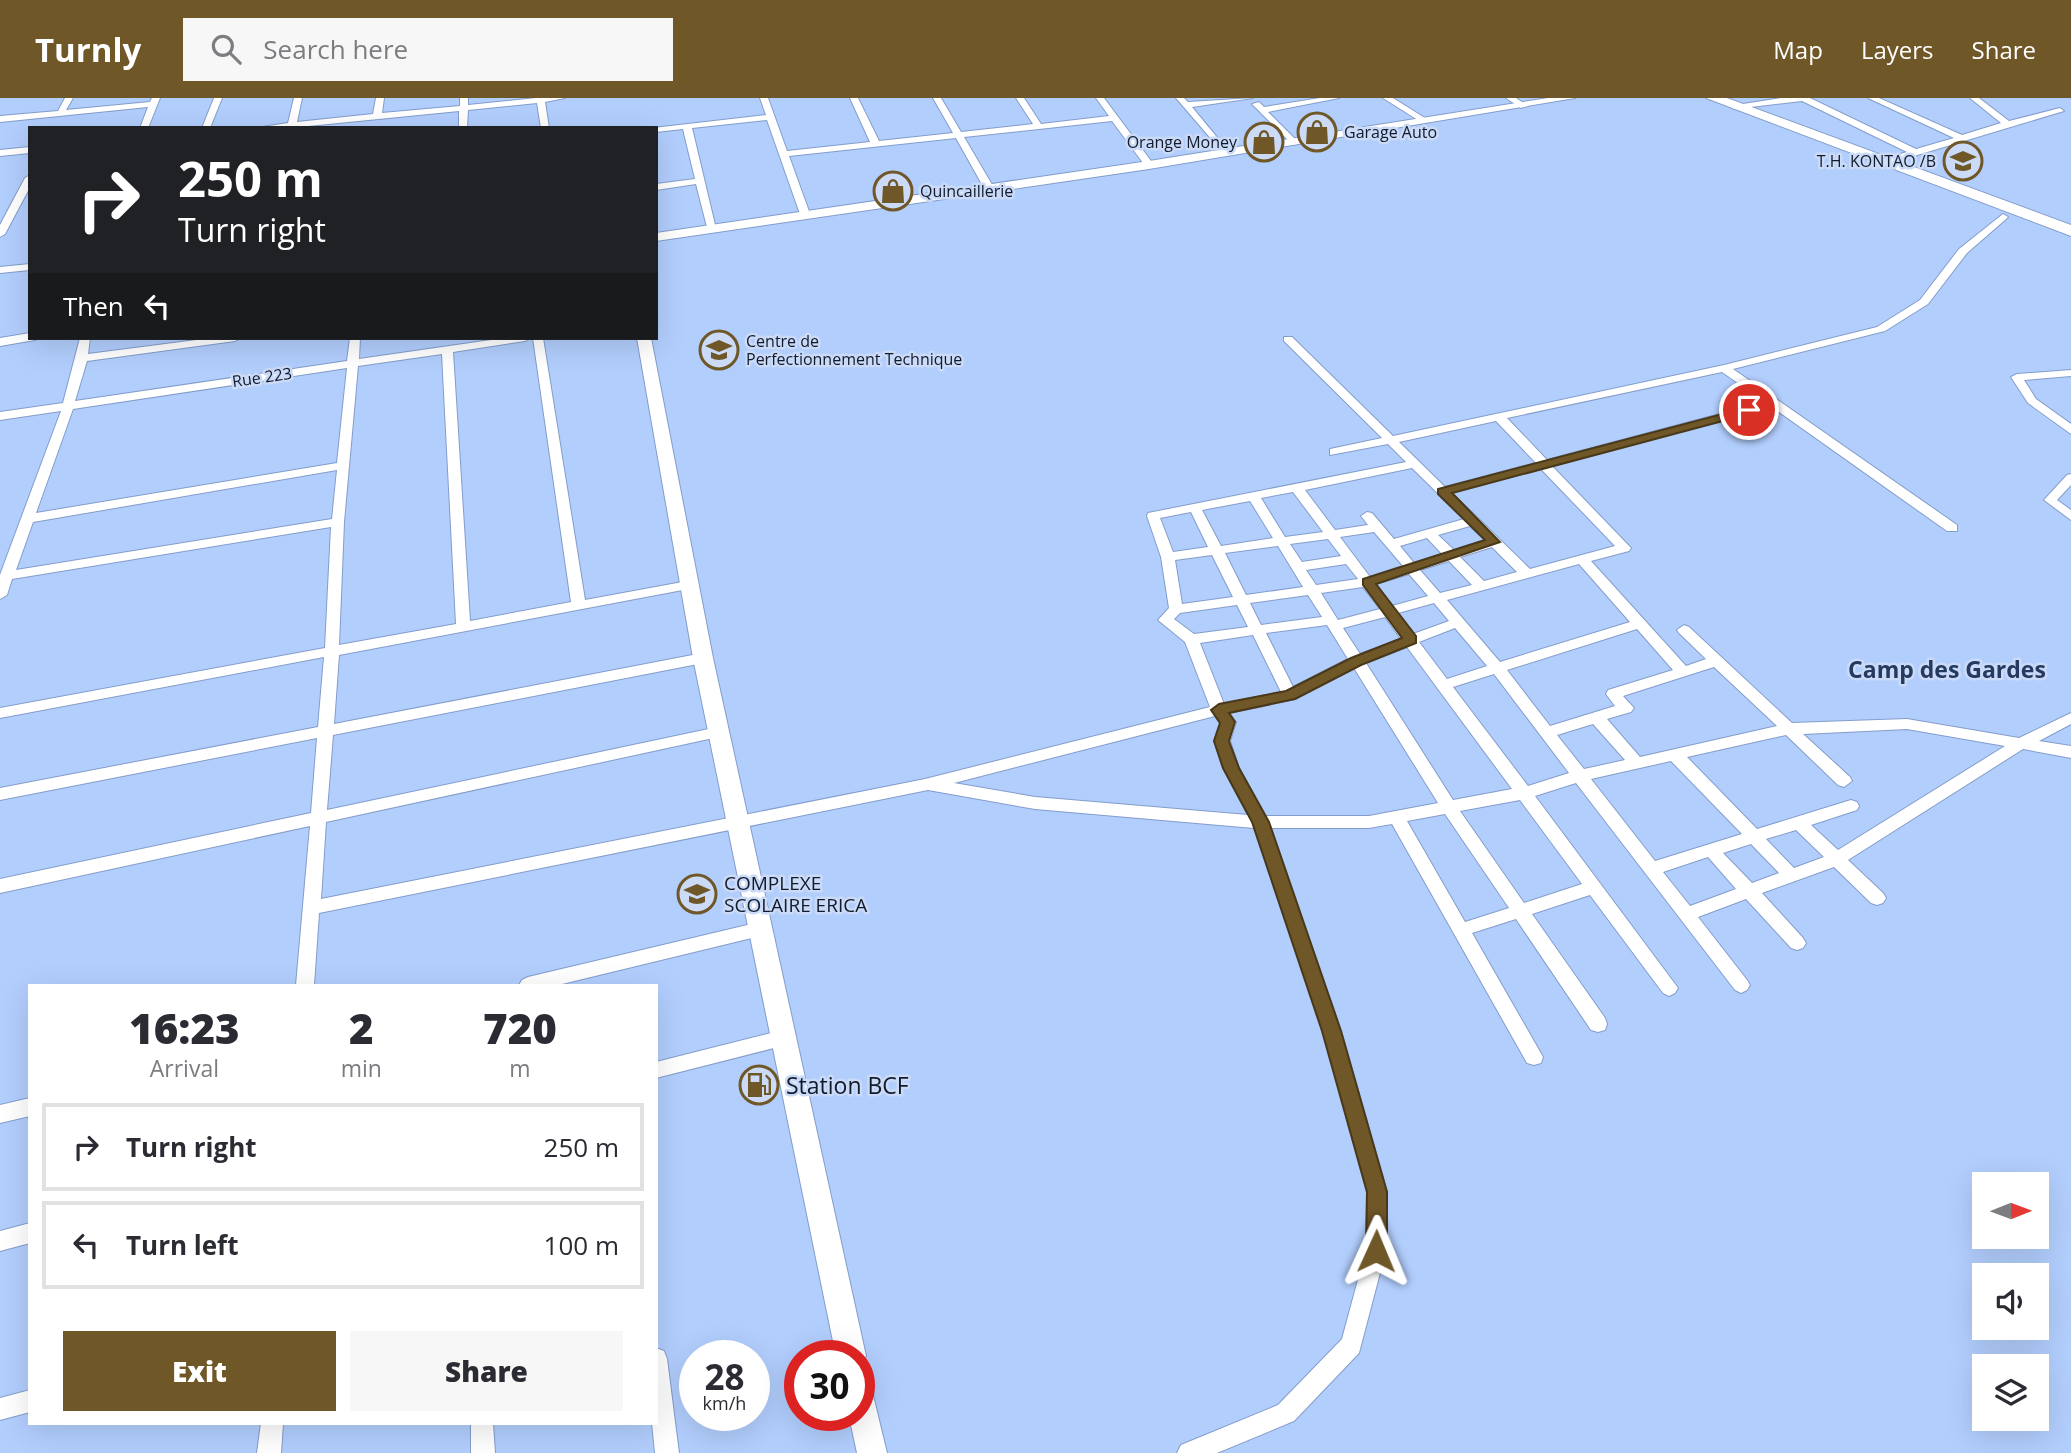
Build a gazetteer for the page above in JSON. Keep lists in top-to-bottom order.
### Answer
{
  "streets": {
    "street": ["Rue 223"]
  },
  "districts": ["Camp des Gardes"],
  "places": {
    "shop": ["Garage Auto", "Orange Money", "Quincaillerie"],
    "school or university": ["T.H. KONTAO /B", "Centre de Perfectionnement Technique", "COMPLEXE SCOLAIRE ERICA"],
    "fuel station": ["Station BCF"]
  },
  "north": "right",
  "page": {
    "header": "Turnly",
    "search": "Search here",
    "nav": ["Map", "Layers", "Share"],
    "turn": ["250 m", "Turn right"],
    "then": "Then",
    "eta": [
      "16:23",
      "Arrival",
      "2",
      "min",
      "720",
      "m"
    ],
    "list": [
      {
        "name": "Turn right",
        "value": "250 m"
      },
      {
        "name": "Turn left",
        "value": "100 m"
      }
    ],
    "buttons": ["Exit", "Share"],
    "speed": "28 km/h",
    "limit": "30"
  }
}
